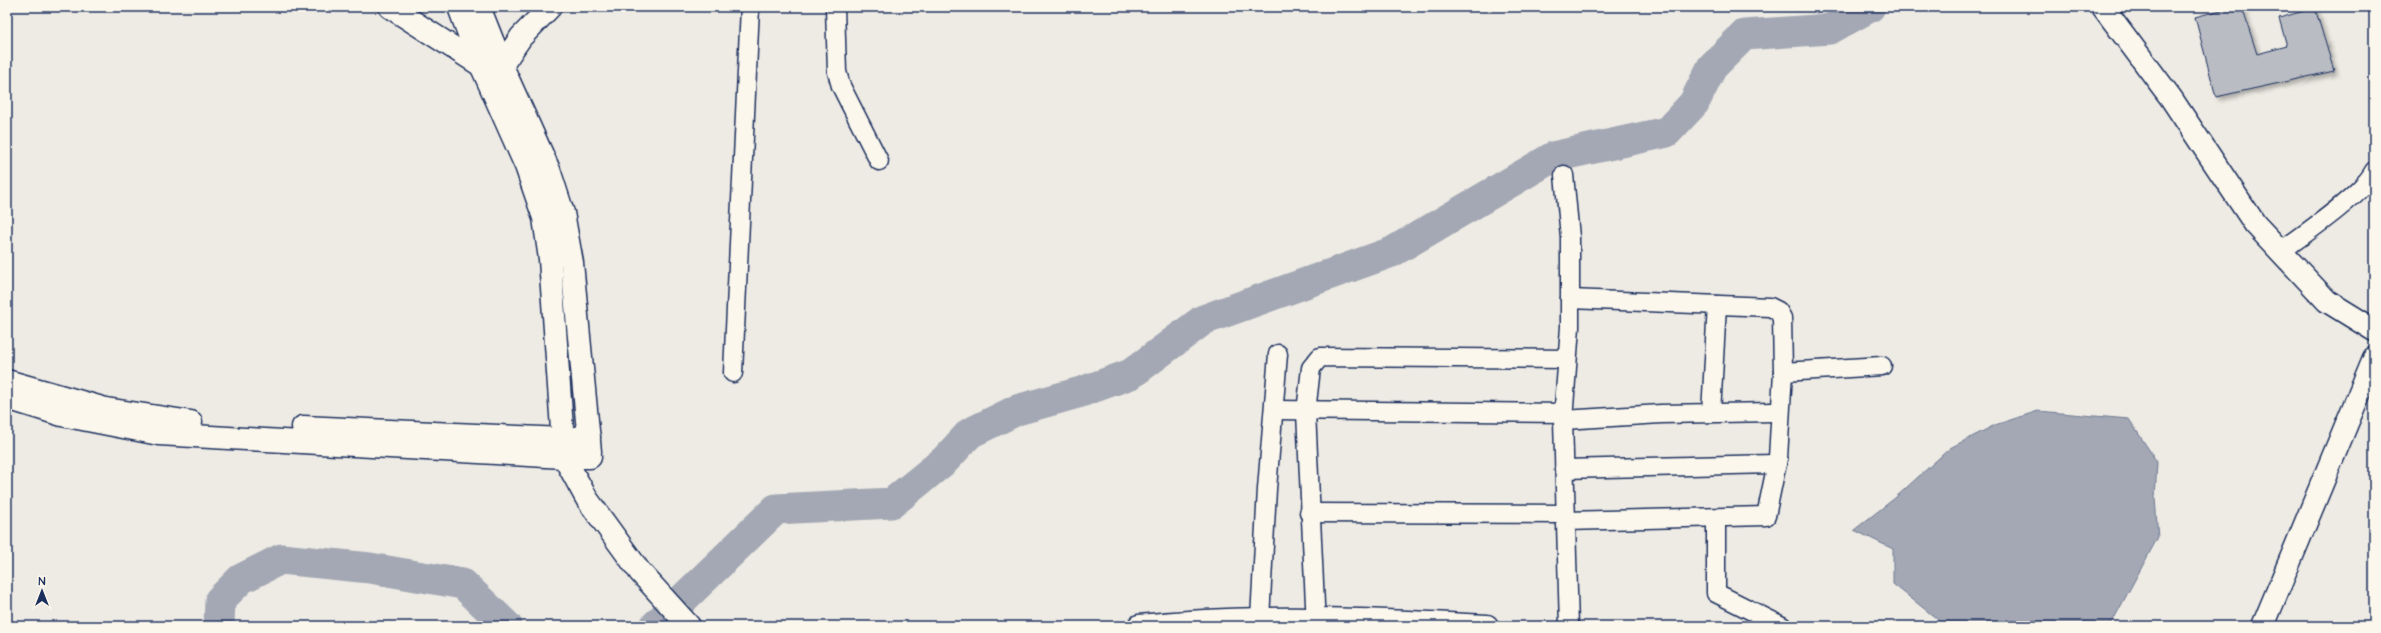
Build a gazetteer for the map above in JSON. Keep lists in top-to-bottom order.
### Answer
{
  "north": "top"
}
